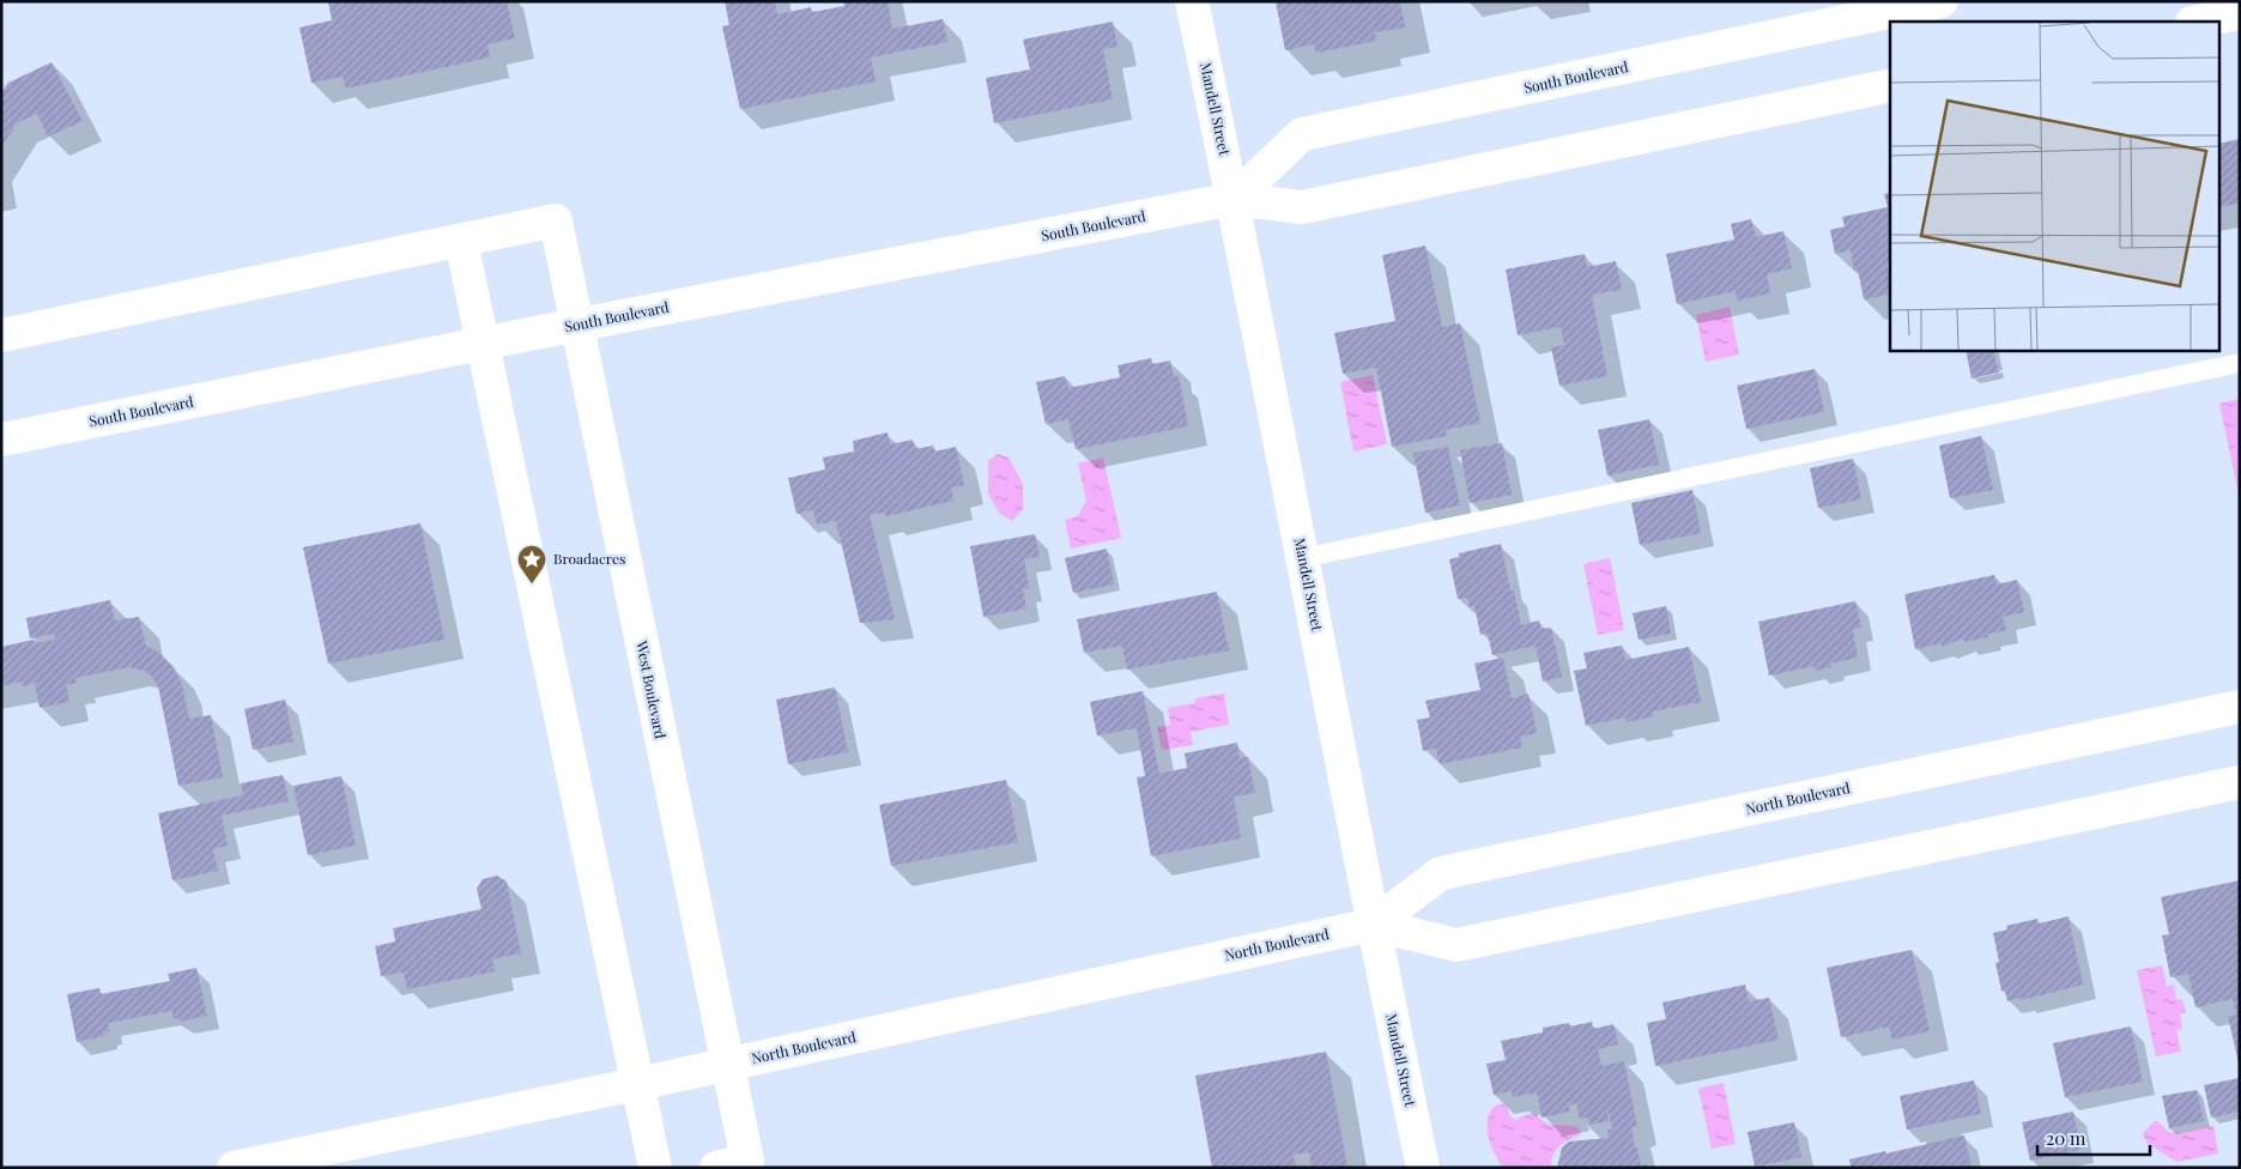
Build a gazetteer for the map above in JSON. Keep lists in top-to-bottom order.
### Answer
{
  "streets": {
    "street": [
      "South Boulevard",
      "Mandell Street",
      "West Boulevard",
      "North Boulevard"
    ]
  },
  "crossings": [
    ["South Boulevard", "Mandell Street"],
    ["South Boulevard", "West Boulevard"],
    ["Mandell Street", "North Boulevard"],
    ["West Boulevard", "North Boulevard"]
  ],
  "places": {
    "place": ["Broadacres"]
  },
  "scale_bar": "20 m"
}
